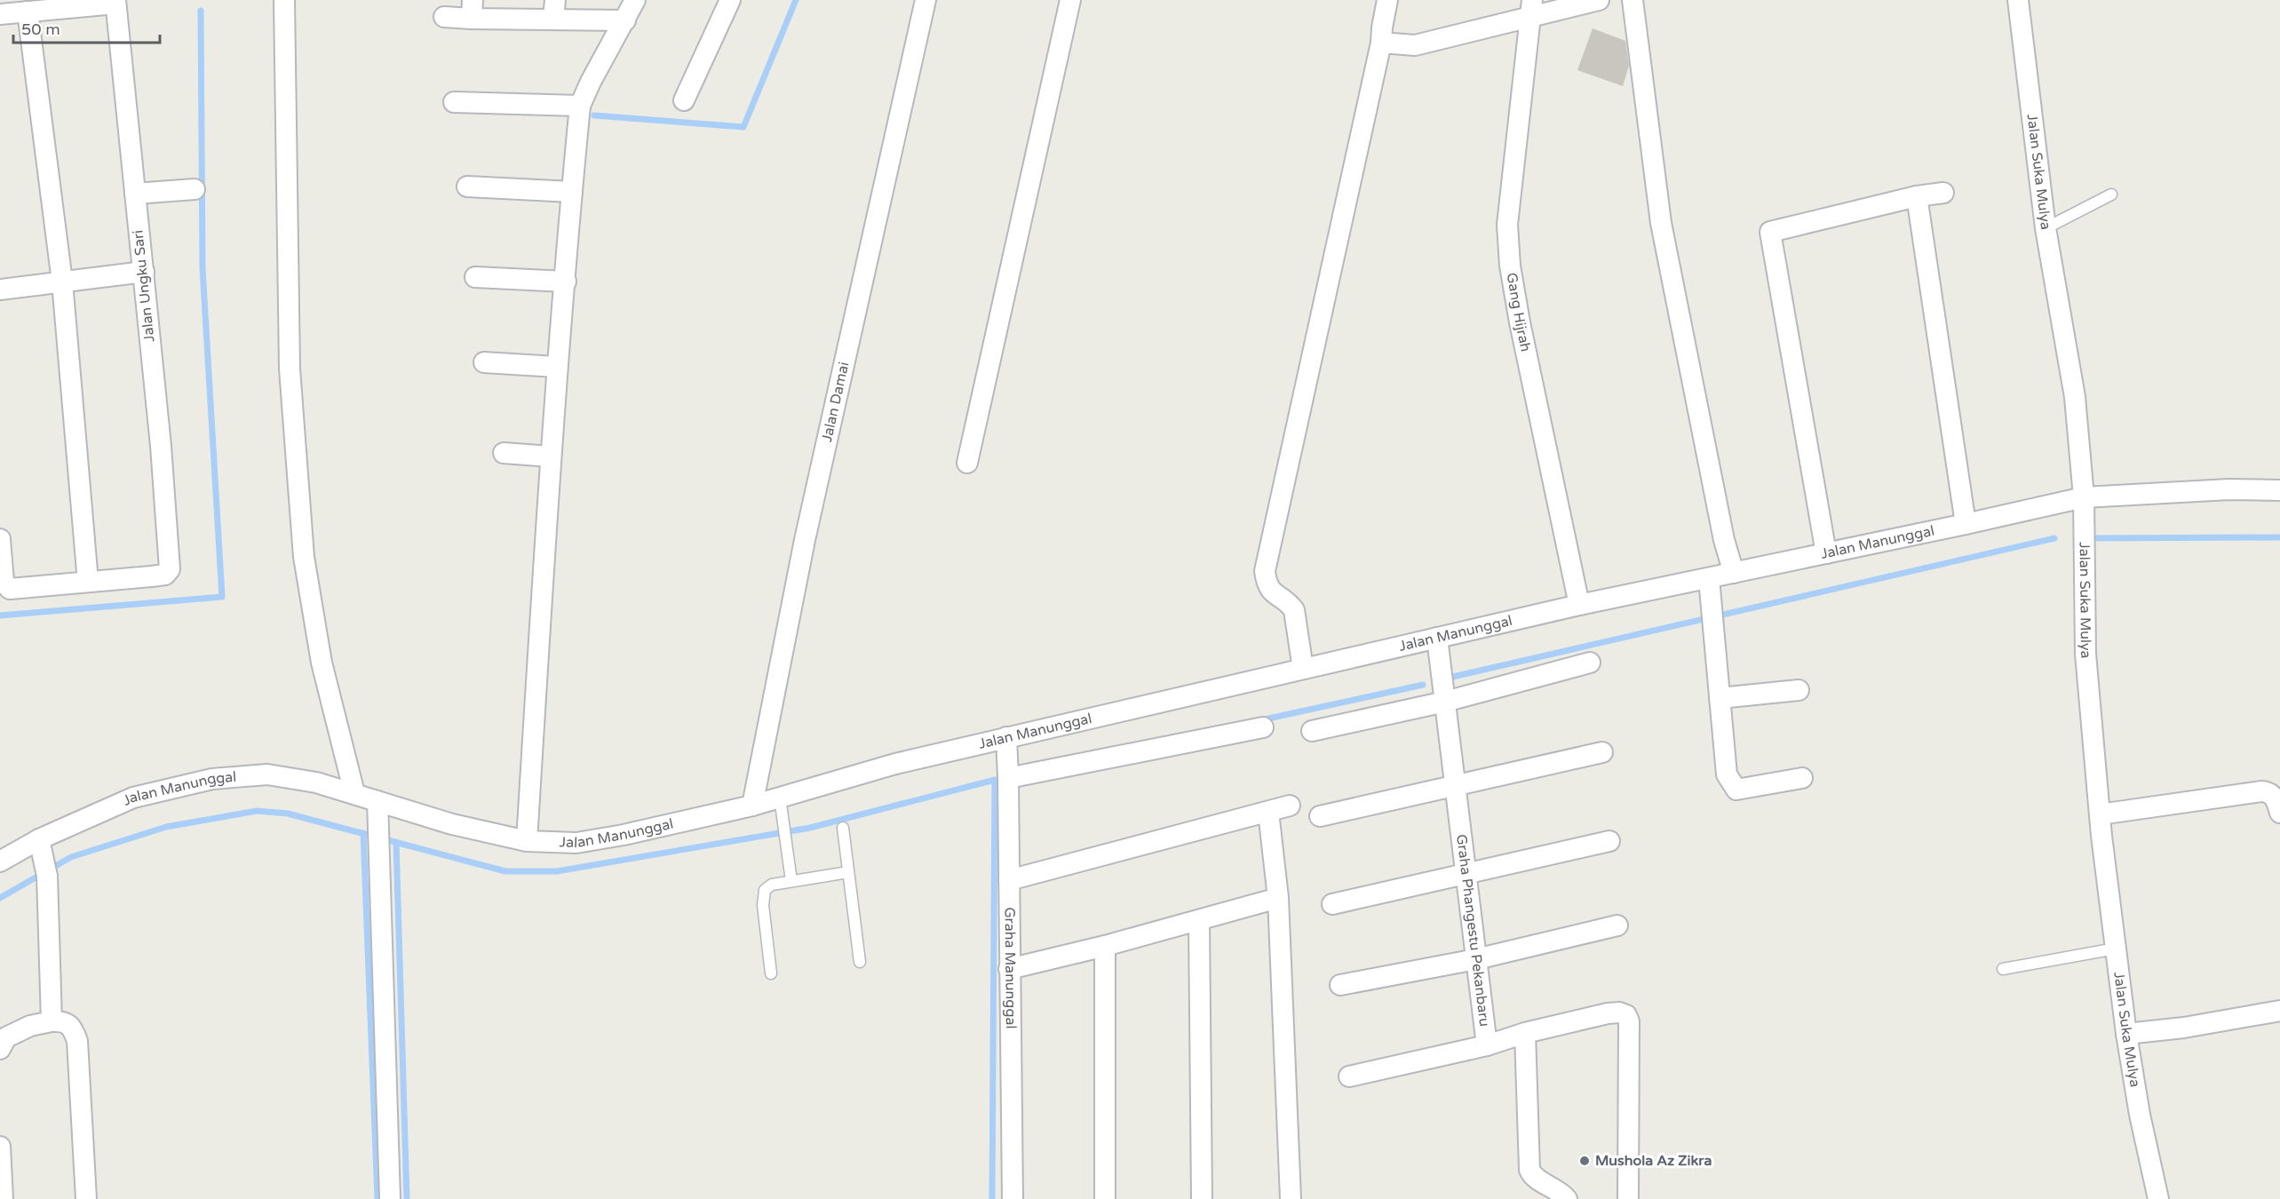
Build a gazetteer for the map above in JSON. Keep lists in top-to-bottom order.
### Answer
{
  "streets": {
    "street": [
      "Jalan Suka Mulya",
      "Jalan Ungku Sari",
      "Gang Hijrah",
      "Jalan Damai",
      "Jalan Manunggal",
      "Graha Phangestu Pekanbaru",
      "Graha Manunggal"
    ]
  },
  "crossings": [
    ["Jalan Suka Mulya", "Jalan Manunggal"],
    ["Gang Hijrah", "Jalan Manunggal"],
    ["Jalan Damai", "Jalan Manunggal"],
    ["Jalan Manunggal", "Graha Phangestu Pekanbaru"],
    ["Jalan Manunggal", "Graha Manunggal"]
  ],
  "places": ["Mushola Az Zikra"],
  "scale_bar": "50 m"
}
